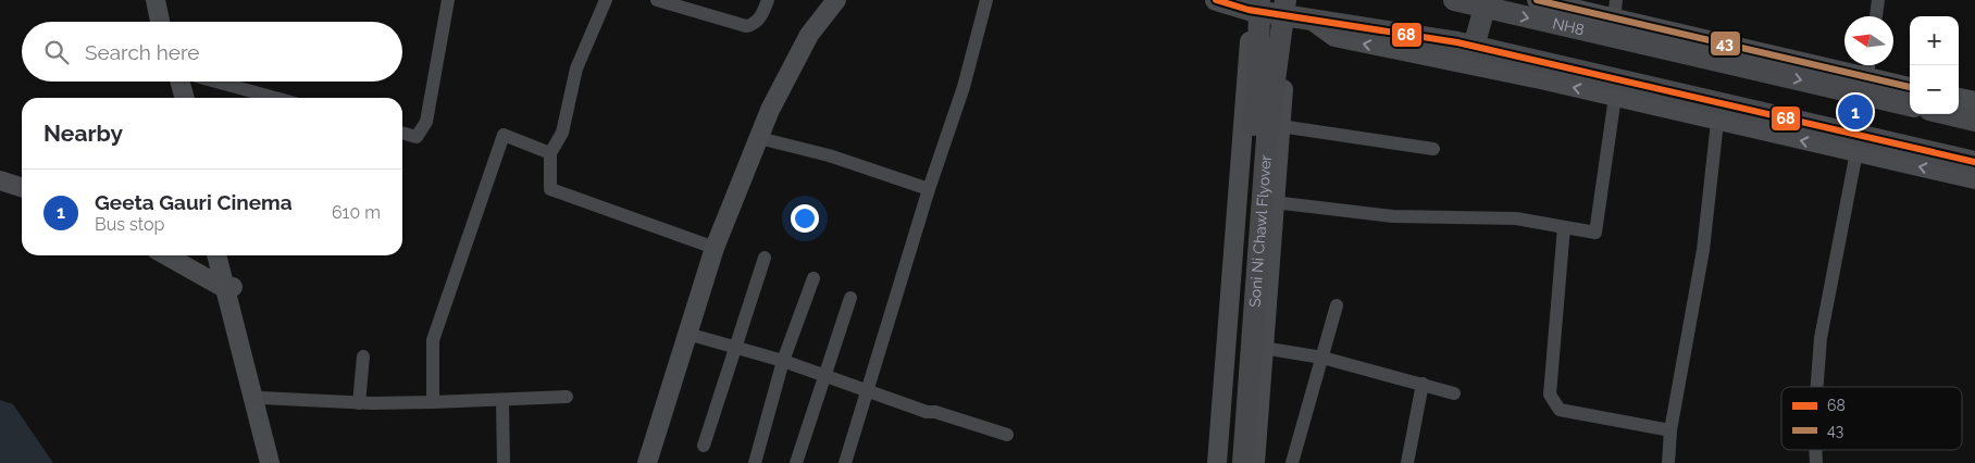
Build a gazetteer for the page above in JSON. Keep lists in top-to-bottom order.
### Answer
{
  "streets": {
    "main road": ["NH8", "Soni Ni Chawl Flyover"]
  },
  "lines": ["transit line 68", "transit line 43"],
  "legend": ["68", "43"],
  "north": "left",
  "page": {
    "map_buttons": ["+", "−"],
    "search": "Search here",
    "pins": "1",
    "heading": "Nearby",
    "list": [
      {
        "mark": "1",
        "name": "Geeta Gauri Cinema",
        "note": "Bus stop",
        "value": "610 m"
      }
    ]
  }
}
